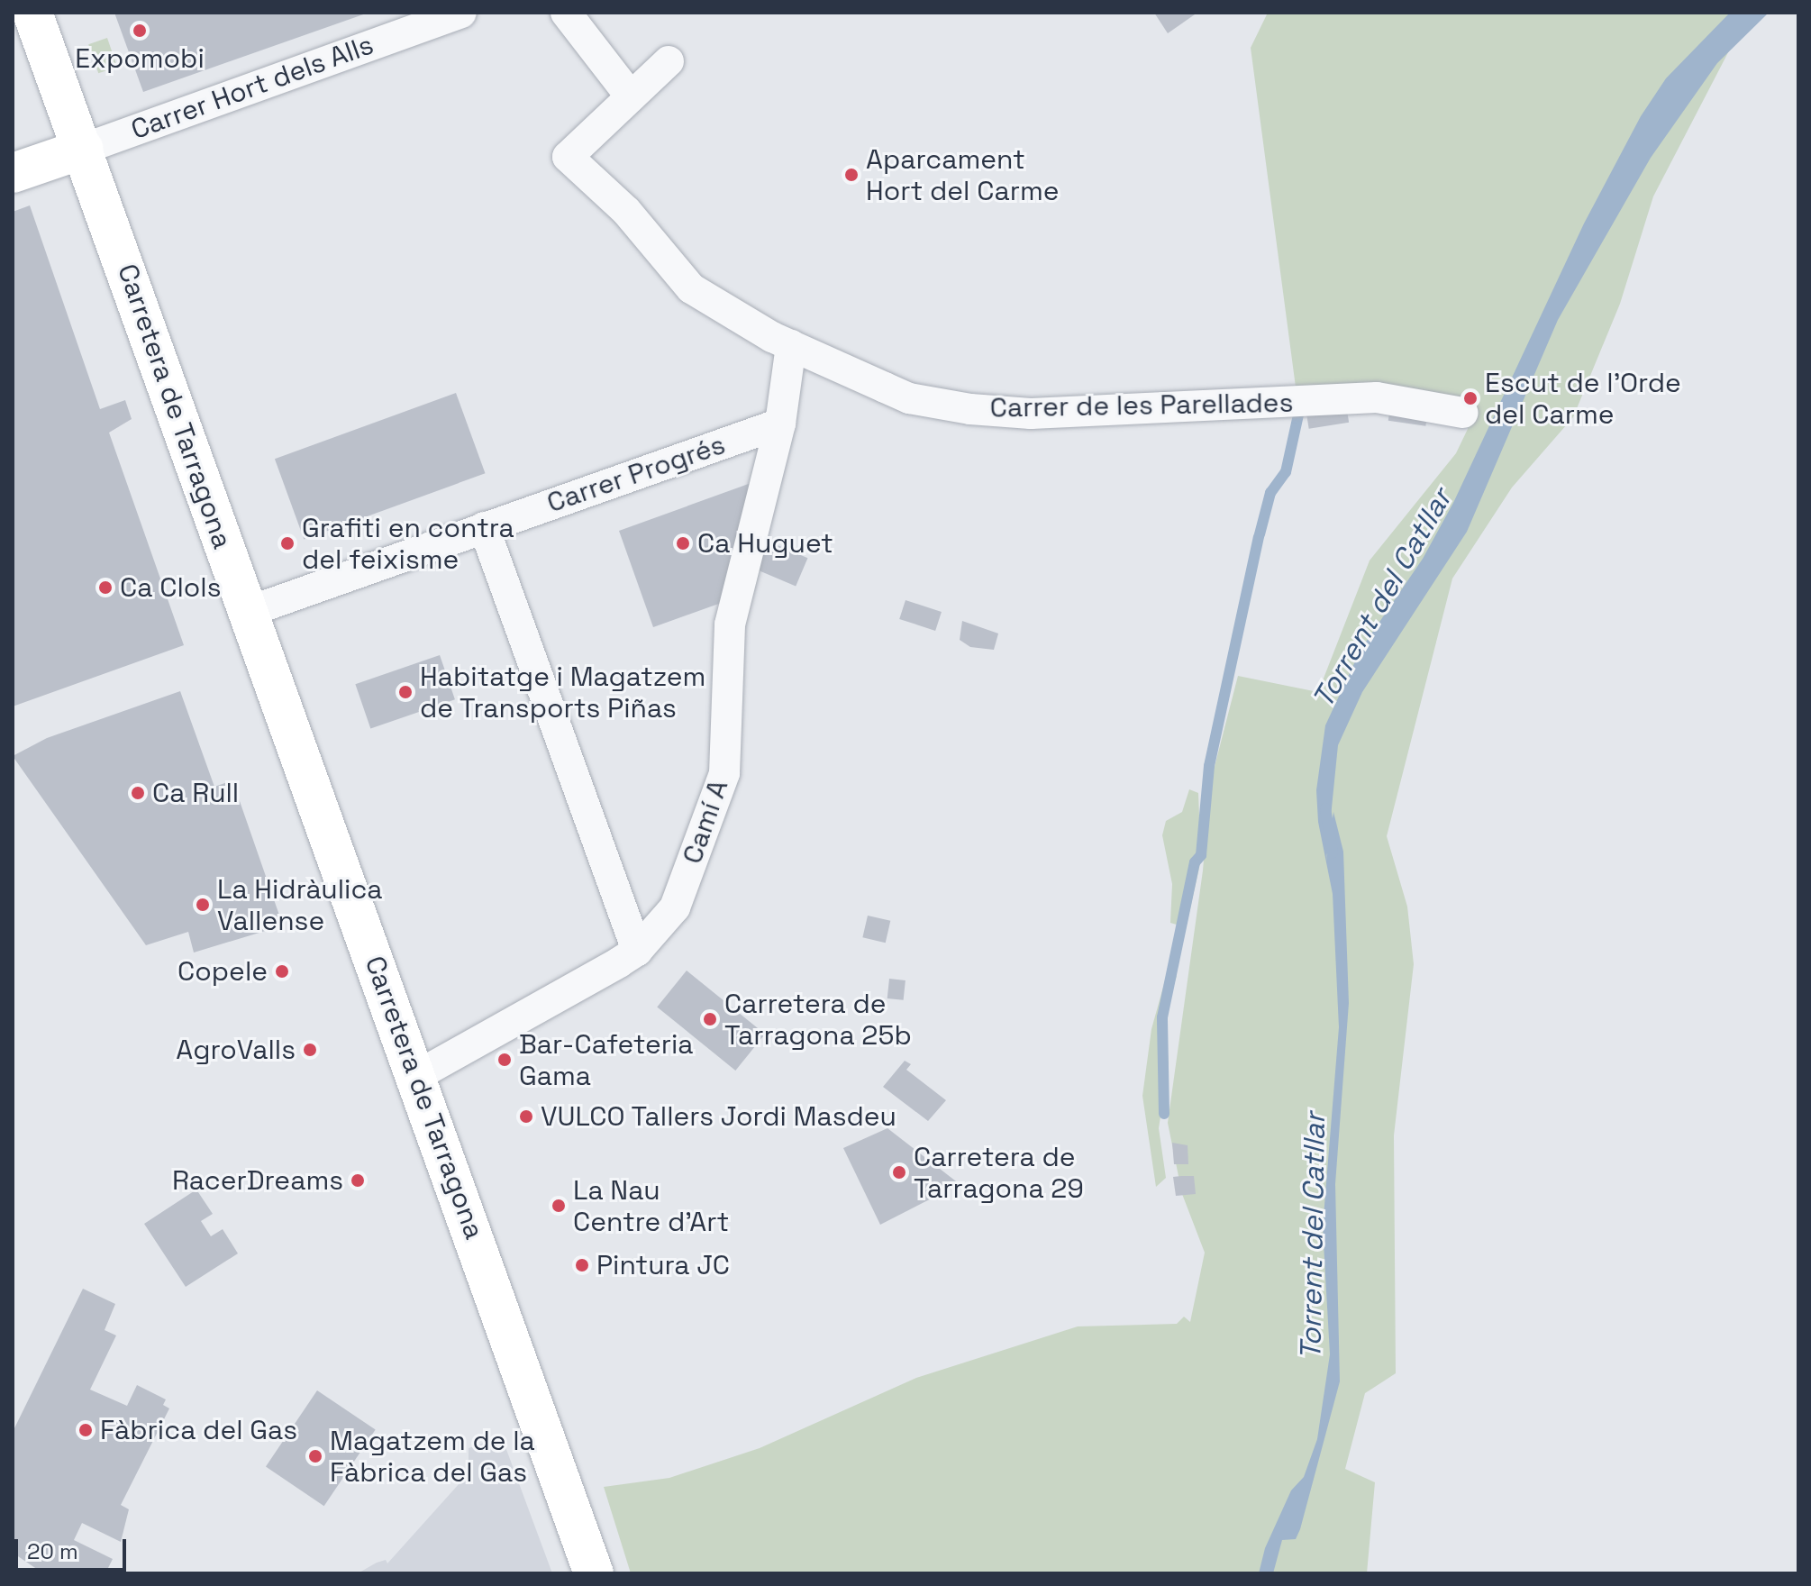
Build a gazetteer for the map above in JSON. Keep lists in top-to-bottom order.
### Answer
{
  "streets": {
    "main road": ["Carretera de Tarragona"],
    "street": [
      "Carrer Hort dels Alls",
      "Carrer de les Parellades",
      "Carrer Progrés",
      "Camí A"
    ]
  },
  "crossings": [
    ["Carrer Hort dels Alls", "Carretera de Tarragona"],
    ["Carrer de les Parellades", "Camí A"],
    ["Carretera de Tarragona", "Carrer Progrés"],
    ["Carretera de Tarragona", "Camí A"],
    ["Carrer Progrés", "Camí A"]
  ],
  "water": ["Torrent del Catllar"],
  "places": [
    "Expomobi",
    "Aparcament Hort del Carme",
    "Escut de l'Orde del Carme",
    "Grafiti en contra del feixisme",
    "Ca Huguet",
    "Ca Clols",
    "Habitatge i Magatzem de Transports Piñas",
    "Ca Rull",
    "La Hidràulica Vallense",
    "Copele",
    "Carretera de Tarragona 25b",
    "AgroValls",
    "Bar-Cafeteria Gama",
    "VULCO Tallers Jordi Masdeu",
    "Carretera de Tarragona 29",
    "RacerDreams",
    "La Nau Centre d'Art",
    "Pintura JC",
    "Fàbrica del Gas",
    "Magatzem de la Fàbrica del Gas"
  ],
  "scale_bar": "20 m"
}
